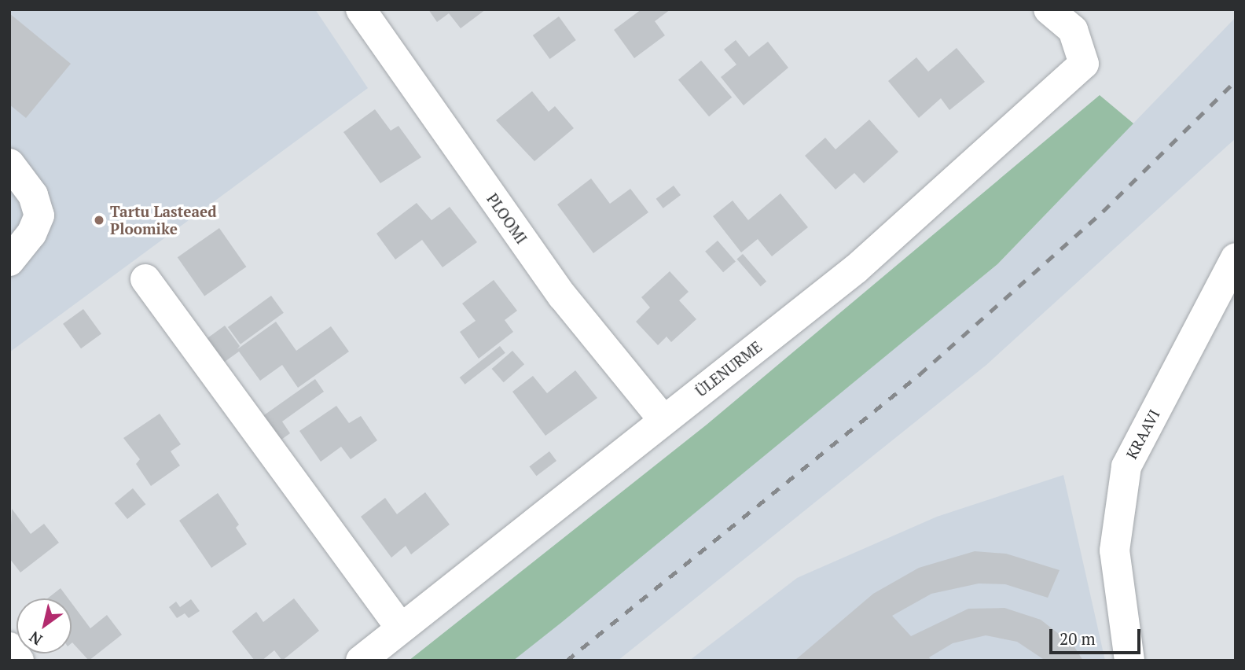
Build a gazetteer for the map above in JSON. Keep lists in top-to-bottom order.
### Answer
{
  "streets": {
    "street": ["PLOOMI", "ÜLENURME", "KRAAVI"]
  },
  "crossings": [
    ["PLOOMI", "ÜLENURME"]
  ],
  "places": ["Tartu Lasteaed Ploomike"],
  "scale_bar": "20 m",
  "north": "bottom left"
}
